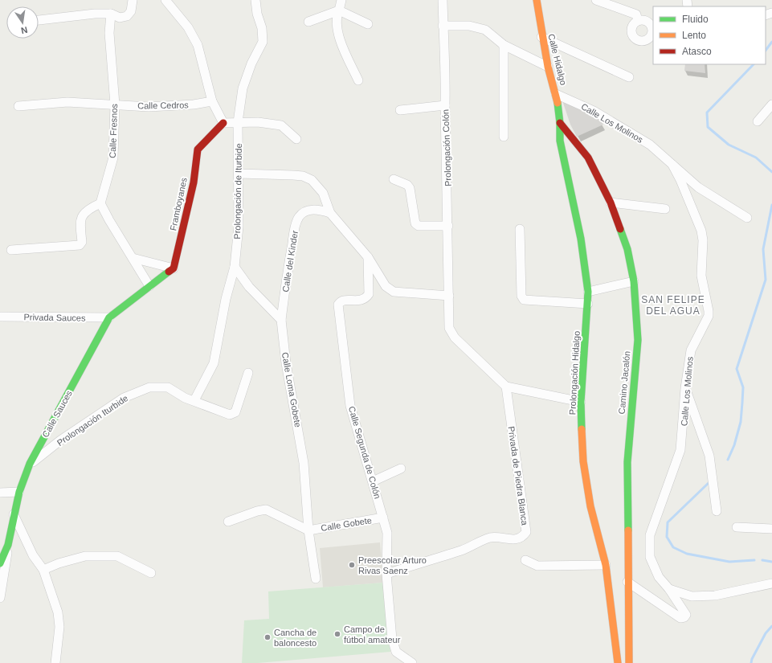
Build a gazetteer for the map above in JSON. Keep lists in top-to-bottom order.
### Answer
{
  "streets": {
    "street": [
      "Calle Hidalgo",
      "Calle Cedros",
      "Calle Los Molinos",
      "Calle Fresnos",
      "Prolongación Colón",
      "Prolongación de Iturbide",
      "Framboyanes",
      "Calle del Kinder",
      "Privada Sauces",
      "Prolongación Hidalgo",
      "Camino Jacalón",
      "Calle Loma Gobete",
      "Calle Sauces",
      "Prolongación Iturbide",
      "Calle Segunda de Colón",
      "Privada de Piedra Blanca",
      "Calle Gobete"
    ]
  },
  "crossings": [
    ["Calle Hidalgo", "Calle Los Molinos"],
    ["Calle Hidalgo", "Prolongación Hidalgo"],
    ["Calle Hidalgo", "Camino Jacalón"],
    ["Calle Cedros", "Calle Fresnos"],
    ["Calle Los Molinos", "Camino Jacalón"],
    ["Prolongación Colón", "Privada de Piedra Blanca"],
    ["Prolongación de Iturbide", "Prolongación Iturbide"],
    ["Calle del Kinder", "Calle Loma Gobete"],
    ["Privada Sauces", "Calle Sauces"],
    ["Prolongación Hidalgo", "Camino Jacalón"],
    ["Calle Loma Gobete", "Calle Gobete"],
    ["Calle Sauces", "Prolongación Iturbide"],
    ["Calle Segunda de Colón", "Privada de Piedra Blanca"],
    ["Calle Segunda de Colón", "Calle Gobete"]
  ],
  "districts": ["SAN FELIPE DEL AGUA"],
  "places": ["Preescolar Arturo Rivas Saenz", "Campo de fútbol amateur", "Cancha de baloncesto"],
  "legend": ["Fluido", "Lento", "Atasco"],
  "north": "bottom"
}
